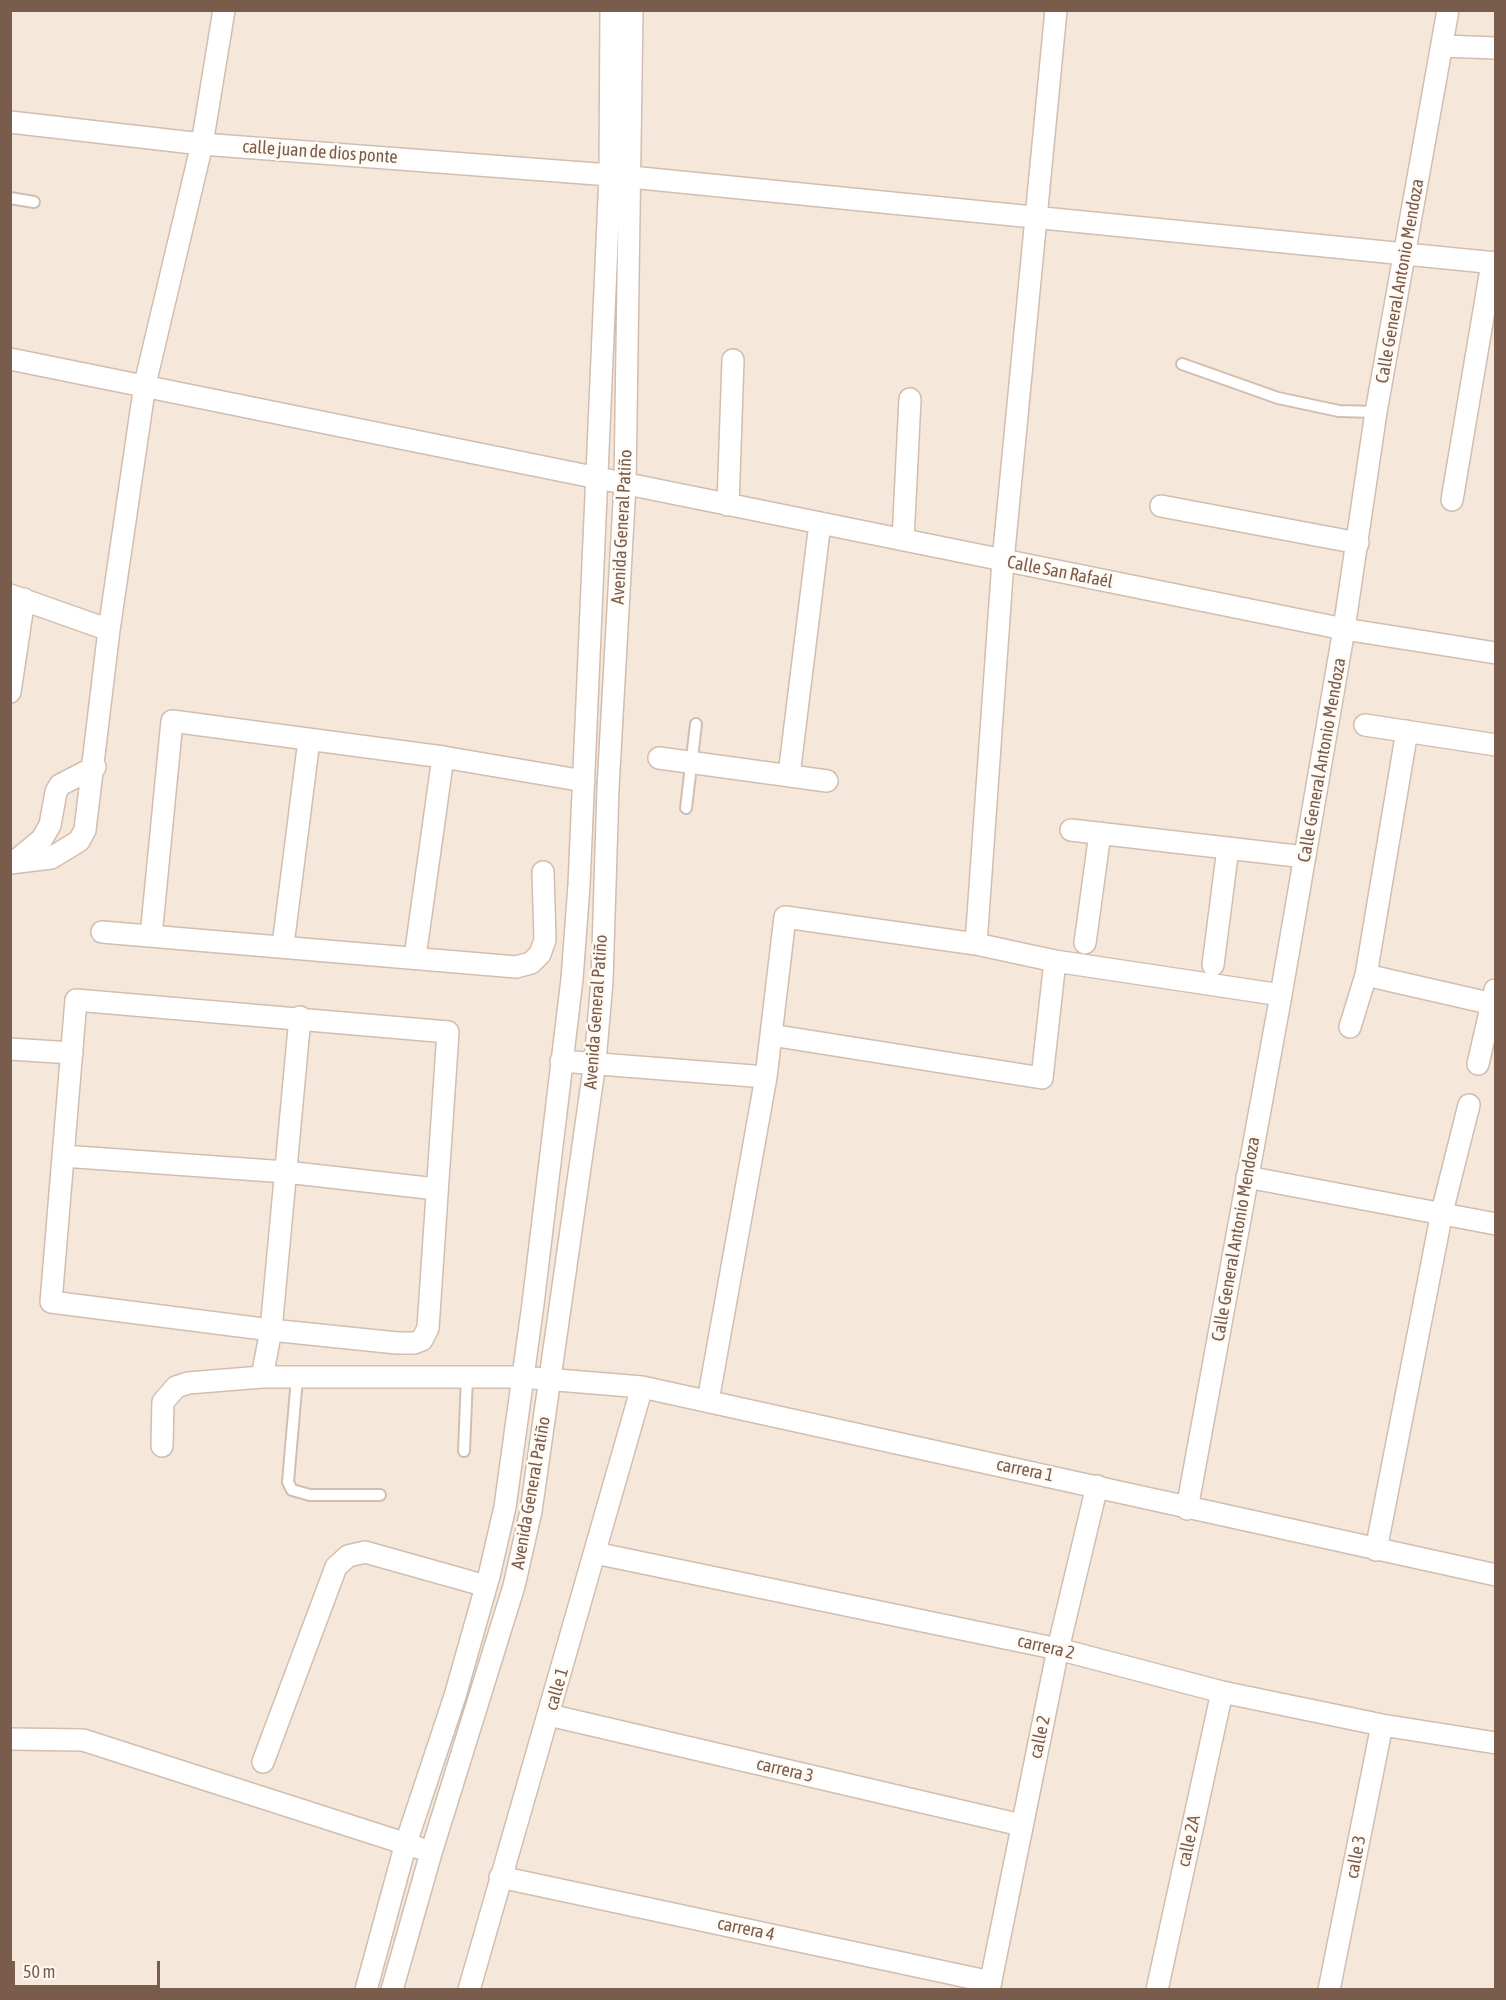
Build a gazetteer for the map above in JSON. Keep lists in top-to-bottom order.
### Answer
{
  "streets": {
    "street": [
      "calle juan de dios ponte",
      "Calle General Antonio Mendoza",
      "Avenida General Patiño",
      "Calle San Rafaél",
      "carrera 1",
      "carrera 2",
      "calle 1",
      "calle 2",
      "carrera 3",
      "calle 2A",
      "calle 3",
      "carrera 4"
    ]
  },
  "crossings": [
    ["calle juan de dios ponte", "Calle General Antonio Mendoza"],
    ["calle juan de dios ponte", "Avenida General Patiño"],
    ["Calle General Antonio Mendoza", "Calle San Rafaél"],
    ["Calle General Antonio Mendoza", "carrera 1"],
    ["Avenida General Patiño", "Calle San Rafaél"],
    ["Avenida General Patiño", "carrera 1"],
    ["carrera 1", "calle 1"],
    ["carrera 1", "calle 2"],
    ["carrera 2", "calle 1"],
    ["carrera 2", "calle 2"],
    ["carrera 2", "calle 2A"],
    ["carrera 2", "calle 3"],
    ["calle 1", "carrera 3"],
    ["calle 1", "carrera 4"],
    ["calle 2", "carrera 3"],
    ["calle 2", "carrera 4"]
  ],
  "scale_bar": "50 m"
}
